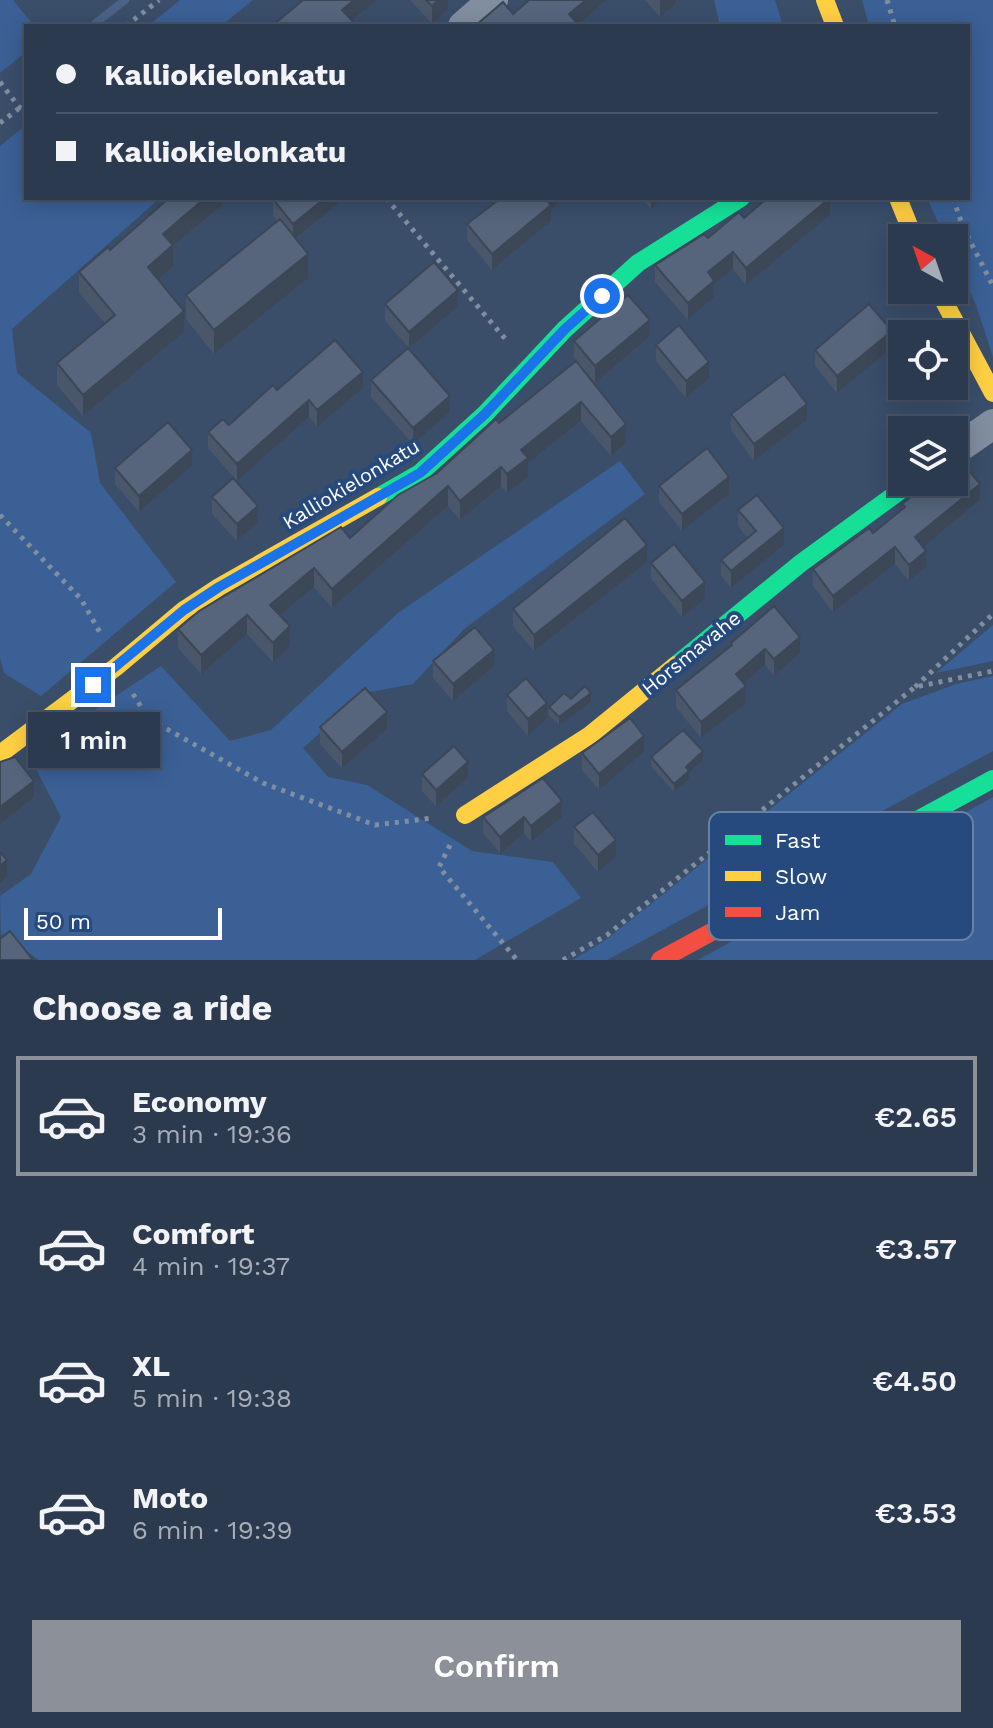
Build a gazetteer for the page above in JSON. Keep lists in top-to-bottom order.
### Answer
{
  "streets": {
    "street": ["Kalliokielonkatu", "Horsmavahe"]
  },
  "legend": ["Fast", "Slow", "Jam"],
  "scale_bar": "50 m",
  "north": "top left",
  "page": {
    "banner": ["Kalliokielonkatu", "Kalliokielonkatu"],
    "bubble": "1 min",
    "scale": "50 m",
    "heading": "Choose a ride",
    "list": [
      {
        "name": "Economy",
        "note": "3 min · 19:36",
        "value": "€2.65"
      },
      {
        "name": "Comfort",
        "note": "4 min · 19:37",
        "value": "€3.57"
      },
      {
        "name": "XL",
        "note": "5 min · 19:38",
        "value": "€4.50"
      },
      {
        "name": "Moto",
        "note": "6 min · 19:39",
        "value": "€3.53"
      }
    ],
    "buttons": "Confirm"
  }
}
